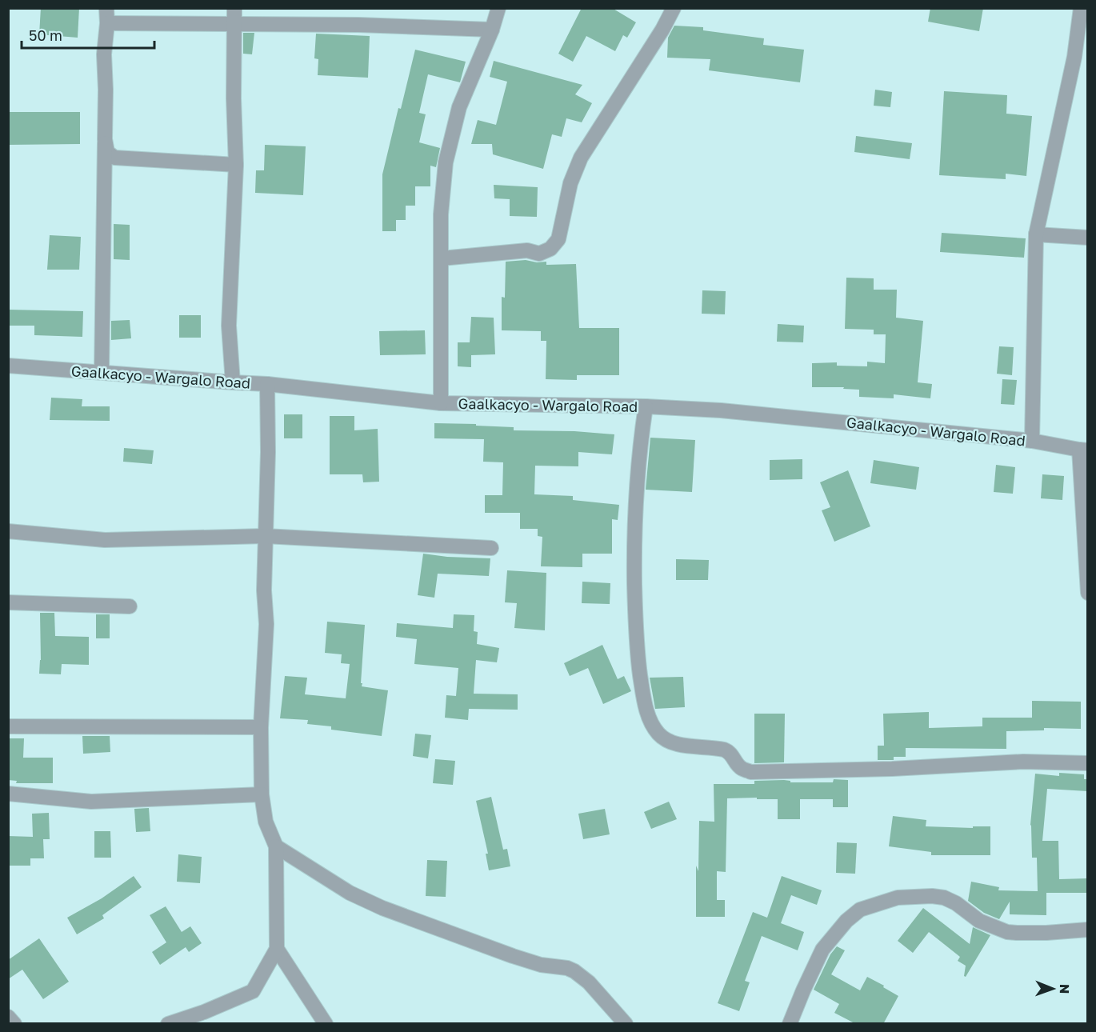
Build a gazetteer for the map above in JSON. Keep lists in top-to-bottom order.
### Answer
{
  "streets": {
    "street": ["Gaalkacyo - Wargalo Road"]
  },
  "scale_bar": "50 m",
  "north": "right"
}
